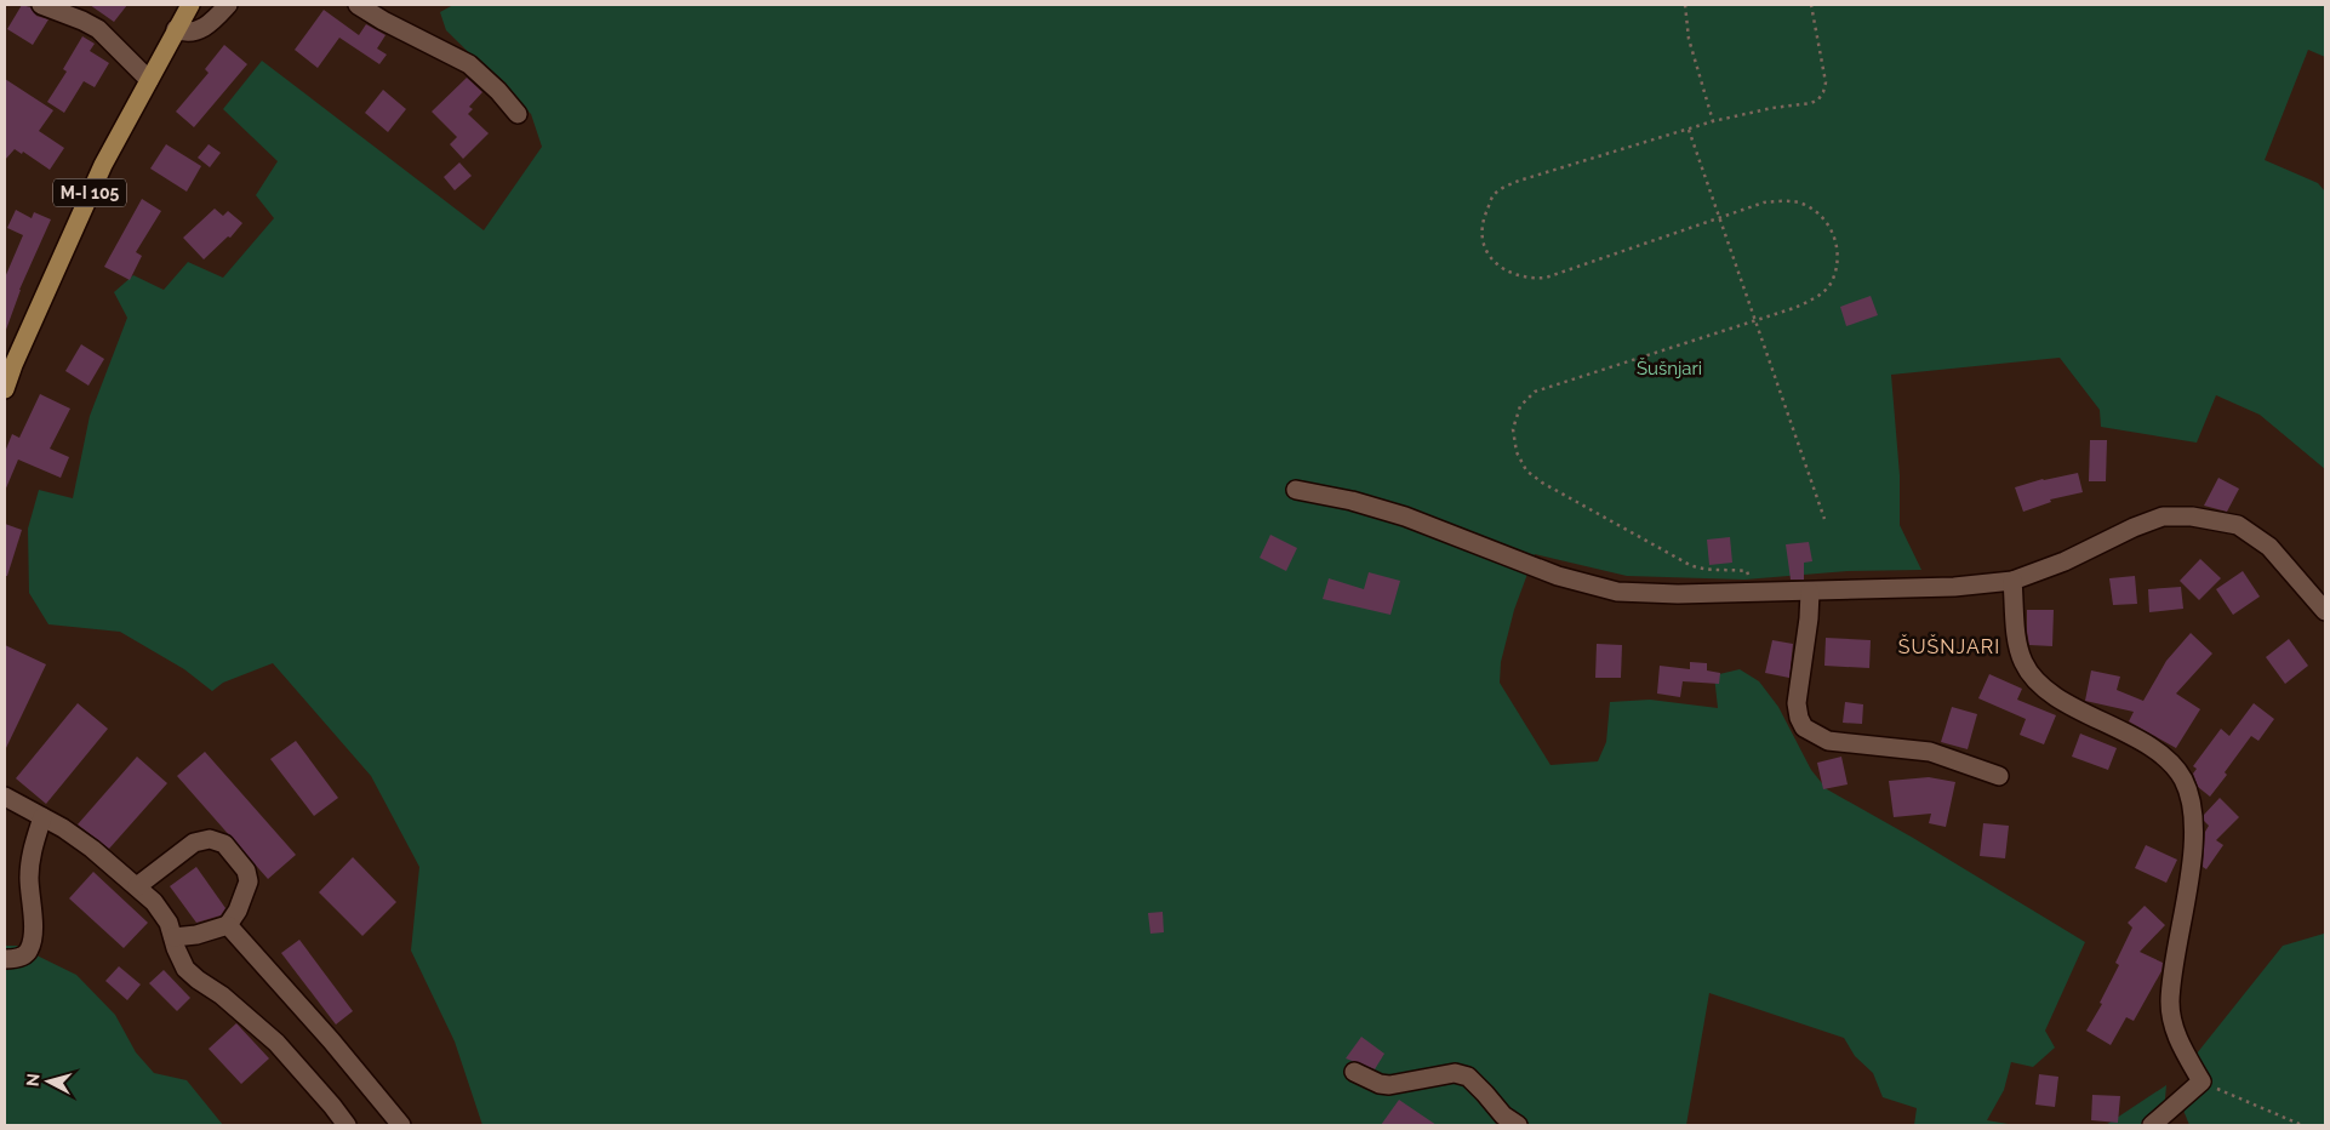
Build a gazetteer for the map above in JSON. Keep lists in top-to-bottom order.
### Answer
{
  "streets": {
    "main road": ["M-I 105"]
  },
  "districts": ["ŠUŠNJARI"],
  "parks": ["Šušnjari"],
  "north": "left"
}
